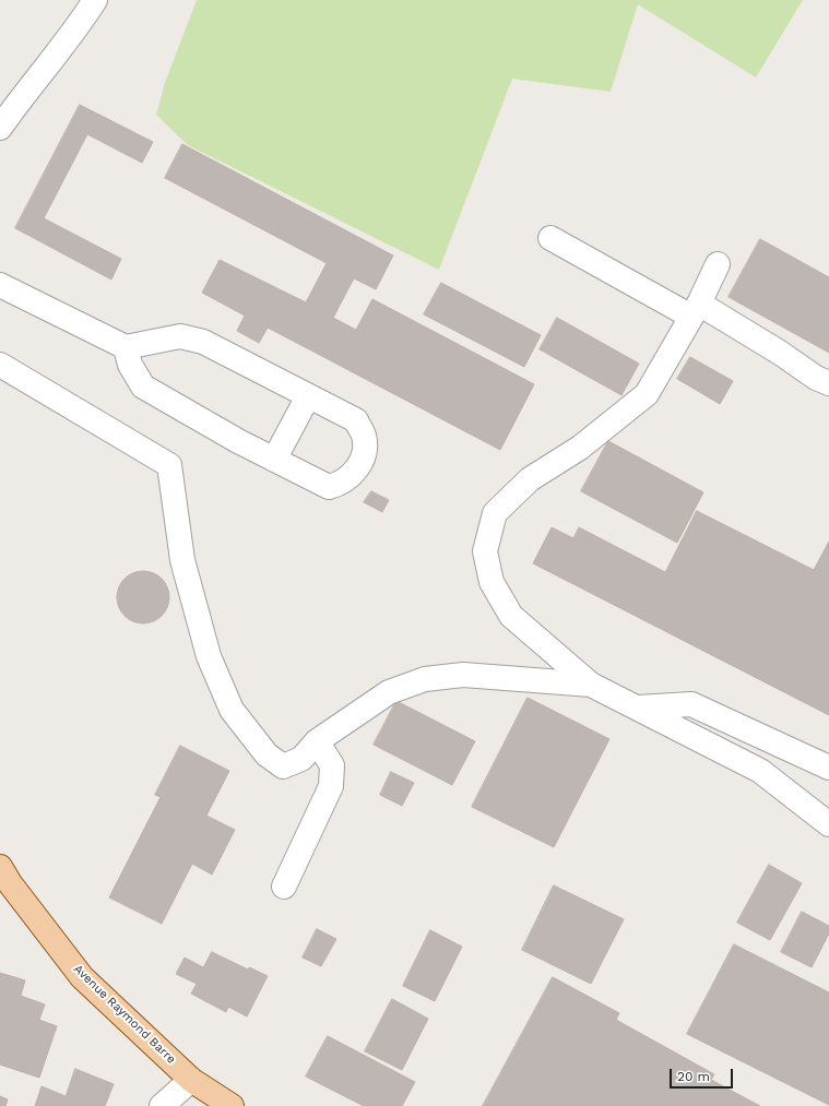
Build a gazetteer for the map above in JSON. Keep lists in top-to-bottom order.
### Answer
{
  "streets": {
    "main road": ["Avenue Raymond Barre"]
  },
  "scale_bar": "20 m"
}
